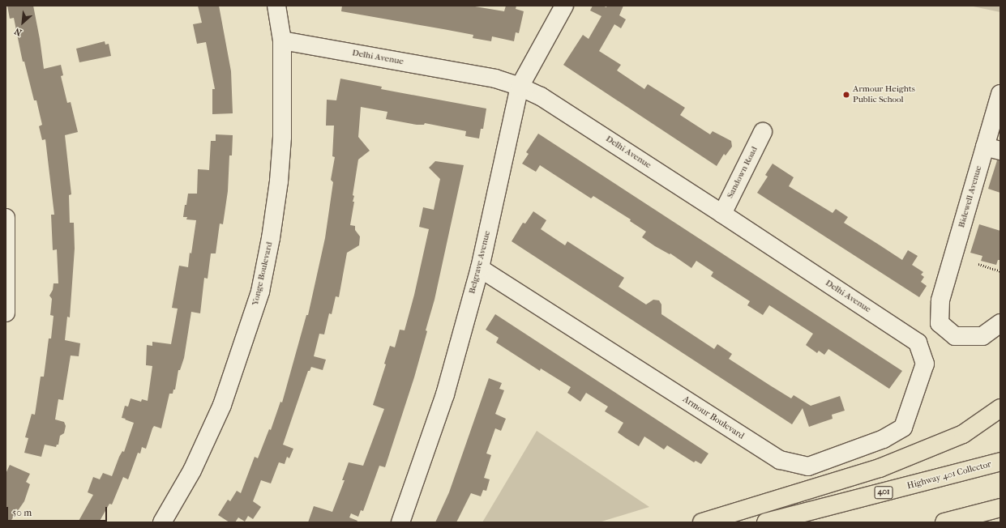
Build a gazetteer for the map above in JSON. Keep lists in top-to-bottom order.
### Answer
{
  "streets": {
    "highway": ["Highway 401 Collector", "401"],
    "street": [
      "Delhi Avenue",
      "Sandown Road",
      "Bidewell Avenue",
      "Belgrave Avenue",
      "Yonge Boulevard",
      "Armour Boulevard"
    ]
  },
  "crossings": [
    ["Delhi Avenue", "Sandown Road"],
    ["Delhi Avenue", "Belgrave Avenue"],
    ["Delhi Avenue", "Yonge Boulevard"],
    ["Delhi Avenue", "Armour Boulevard"],
    ["Belgrave Avenue", "Armour Boulevard"]
  ],
  "places": ["Armour Heights Public School"],
  "scale_bar": "50 m",
  "north": "bottom left"
}
